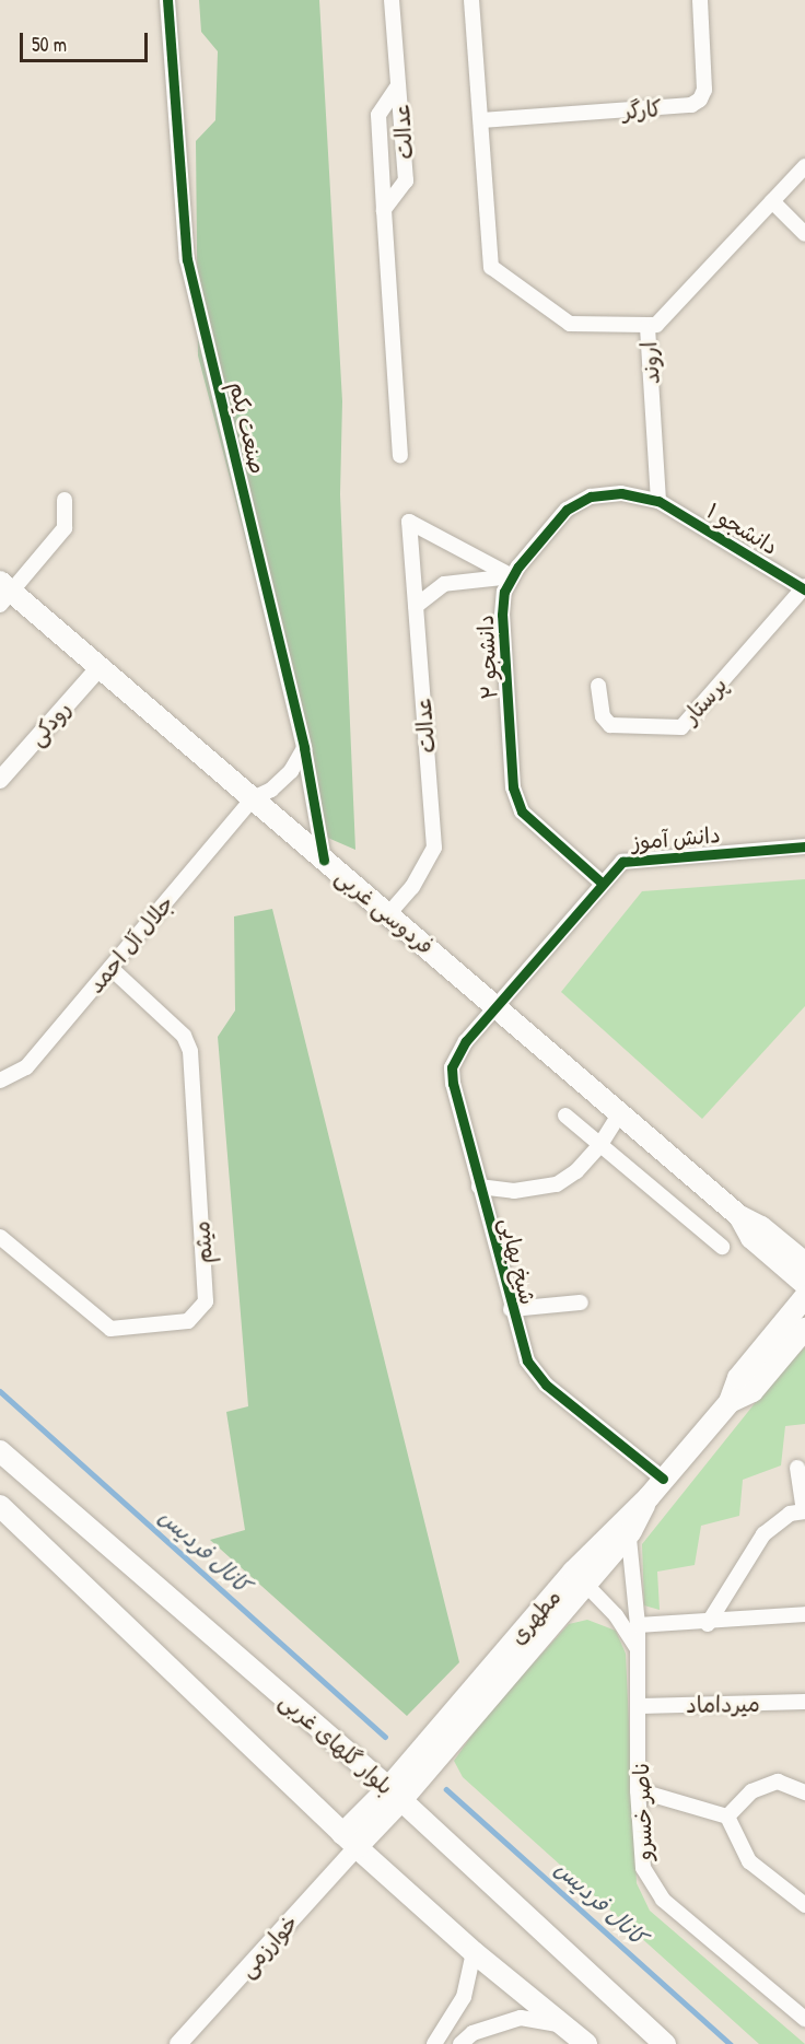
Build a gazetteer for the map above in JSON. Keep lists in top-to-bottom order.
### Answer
{
  "streets": {
    "main road": ["فردوسی غربی", "مطهری", "بلوار گلهای غربی"],
    "street": [
      "کارگر",
      "عدالت",
      "اروند",
      "صنعت یکم",
      "دانشجو ۱",
      "دانشجو ۲",
      "پرستار",
      "رودکی",
      "دانش آموز",
      "جلال آل احمد",
      "میثم",
      "شیخ بهایی",
      "میرداماد",
      "ناصر خسرو",
      "خوارزمی"
    ]
  },
  "crossings": [
    ["عدالت", "دانشجو ۲"],
    ["عدالت", "فردوسی غربی"],
    ["اروند", "دانشجو ۱"],
    ["اروند", "دانشجو ۲"],
    ["صنعت یکم", "فردوسی غربی"],
    ["دانشجو ۱", "دانشجو ۲"],
    ["دانشجو ۱", "پرستار"],
    ["دانشجو ۲", "دانش آموز"],
    ["رودکی", "فردوسی غربی"],
    ["دانش آموز", "فردوسی غربی"],
    ["دانش آموز", "شیخ بهایی"],
    ["فردوسی غربی", "جلال آل احمد"],
    ["فردوسی غربی", "شیخ بهایی"],
    ["جلال آل احمد", "میثم"],
    ["شیخ بهایی", "مطهری"],
    ["مطهری", "بلوار گلهای غربی"],
    ["مطهری", "ناصر خسرو"],
    ["مطهری", "خوارزمی"],
    ["میرداماد", "ناصر خسرو"]
  ],
  "water": ["کانال فردیس"],
  "scale_bar": "50 m"
}
